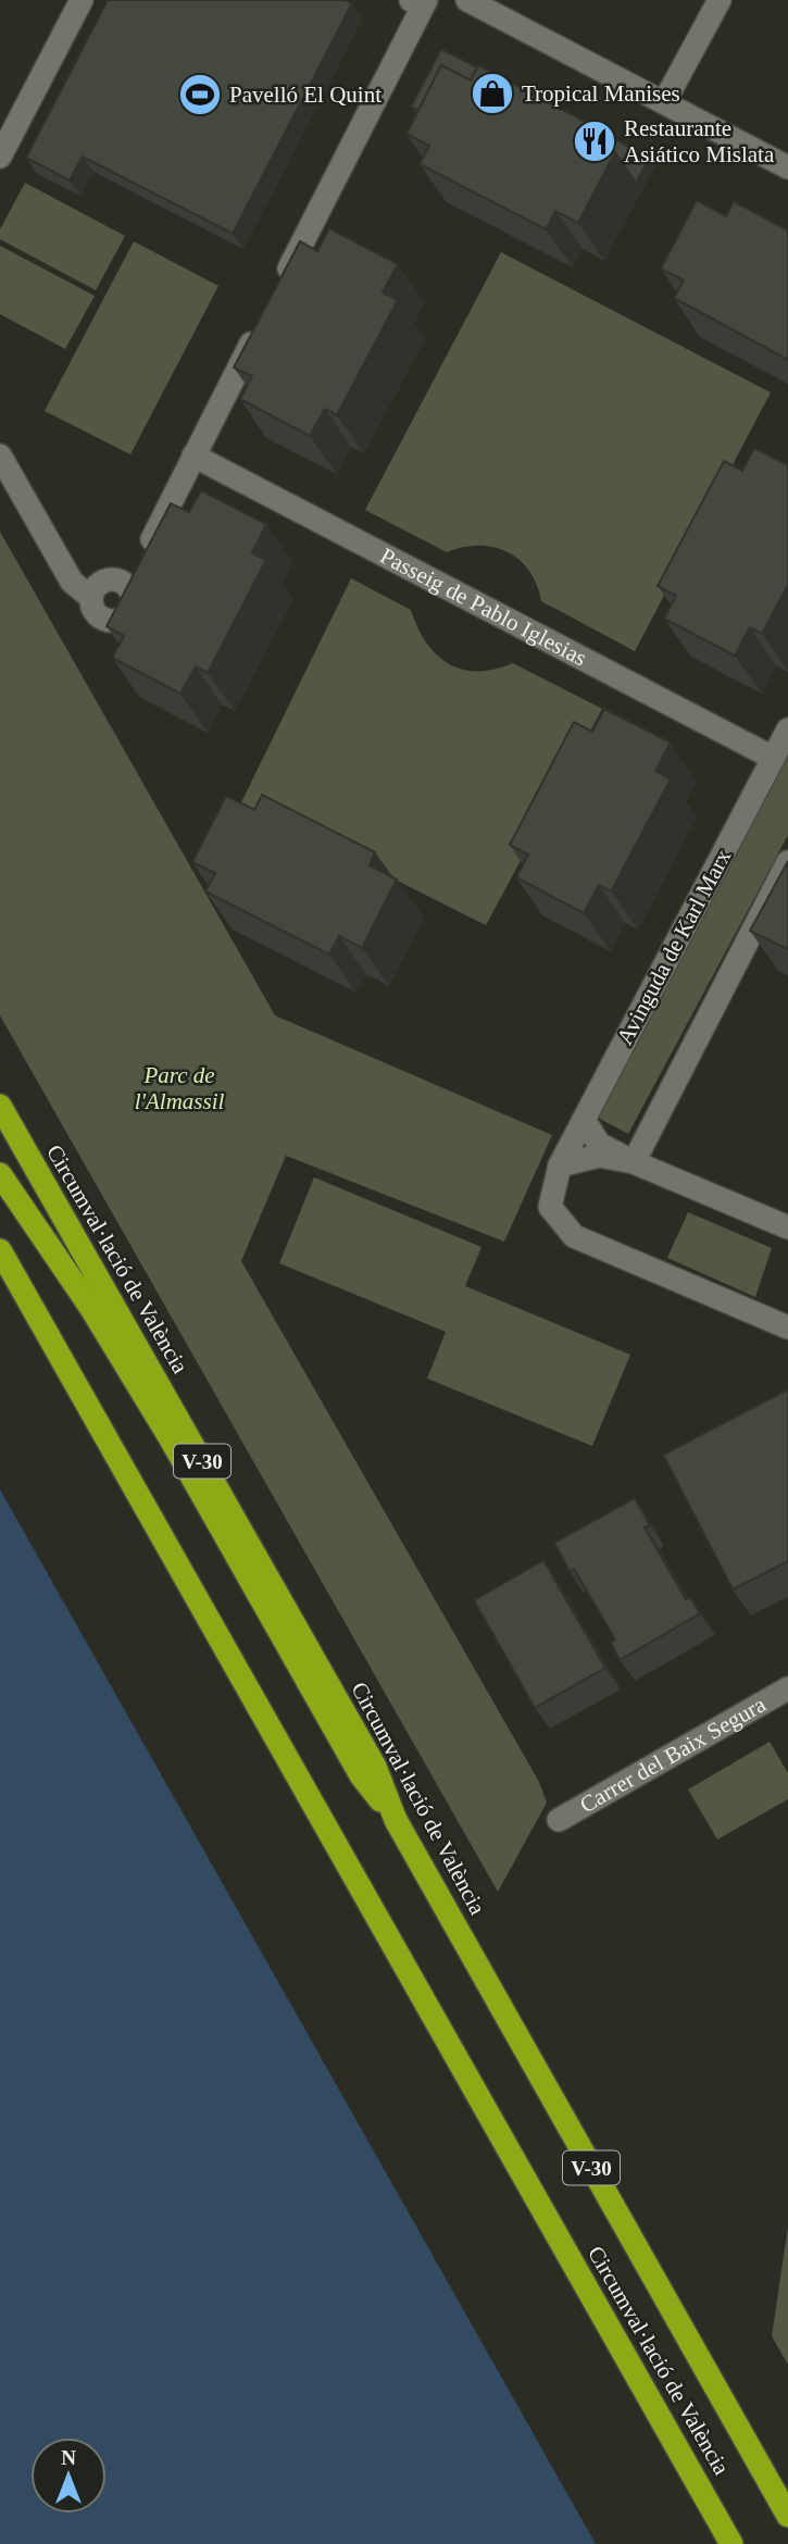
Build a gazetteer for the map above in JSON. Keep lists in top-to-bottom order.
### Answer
{
  "streets": {
    "highway": ["Circumval·lació de València", "V-30"],
    "street": ["Passeig de Pablo Iglesias", "Avinguda de Karl Marx", "Carrer del Baix Segura"]
  },
  "crossings": [
    ["Passeig de Pablo Iglesias", "Avinguda de Karl Marx"]
  ],
  "parks": ["Parc de l'Almassil"],
  "places": {
    "shop": ["Tropical Manises"],
    "sports": ["Pavelló El Quint"],
    "restaurant": ["Restaurante Asiático Mislata"]
  },
  "north": "top"
}
